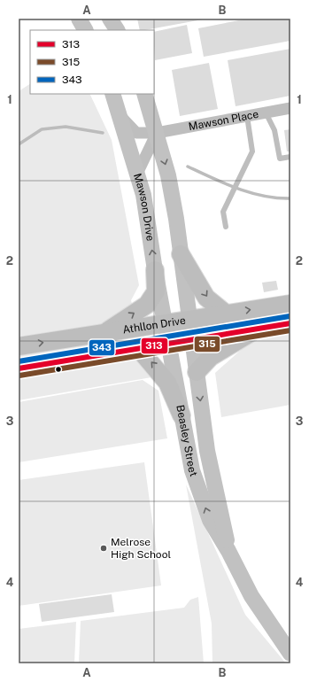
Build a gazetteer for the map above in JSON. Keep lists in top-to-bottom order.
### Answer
{
  "streets": {
    "main road": ["Mawson Drive", "Athllon Drive", "Beasley Street"],
    "street": ["Mawson Place"]
  },
  "crossings": [
    ["Mawson Place", "Mawson Drive"],
    ["Mawson Drive", "Athllon Drive"],
    ["Mawson Drive", "Beasley Street"],
    ["Athllon Drive", "Beasley Street"]
  ],
  "places": ["Melrose High School"],
  "lines": ["transit line 343", "transit line 313", "transit line 315"],
  "legend": ["313", "315", "343"],
  "grid": {
    "columns": ["A", "B"],
    "rows": [
      "1",
      "2",
      "3",
      "4"
    ]
  }
}
